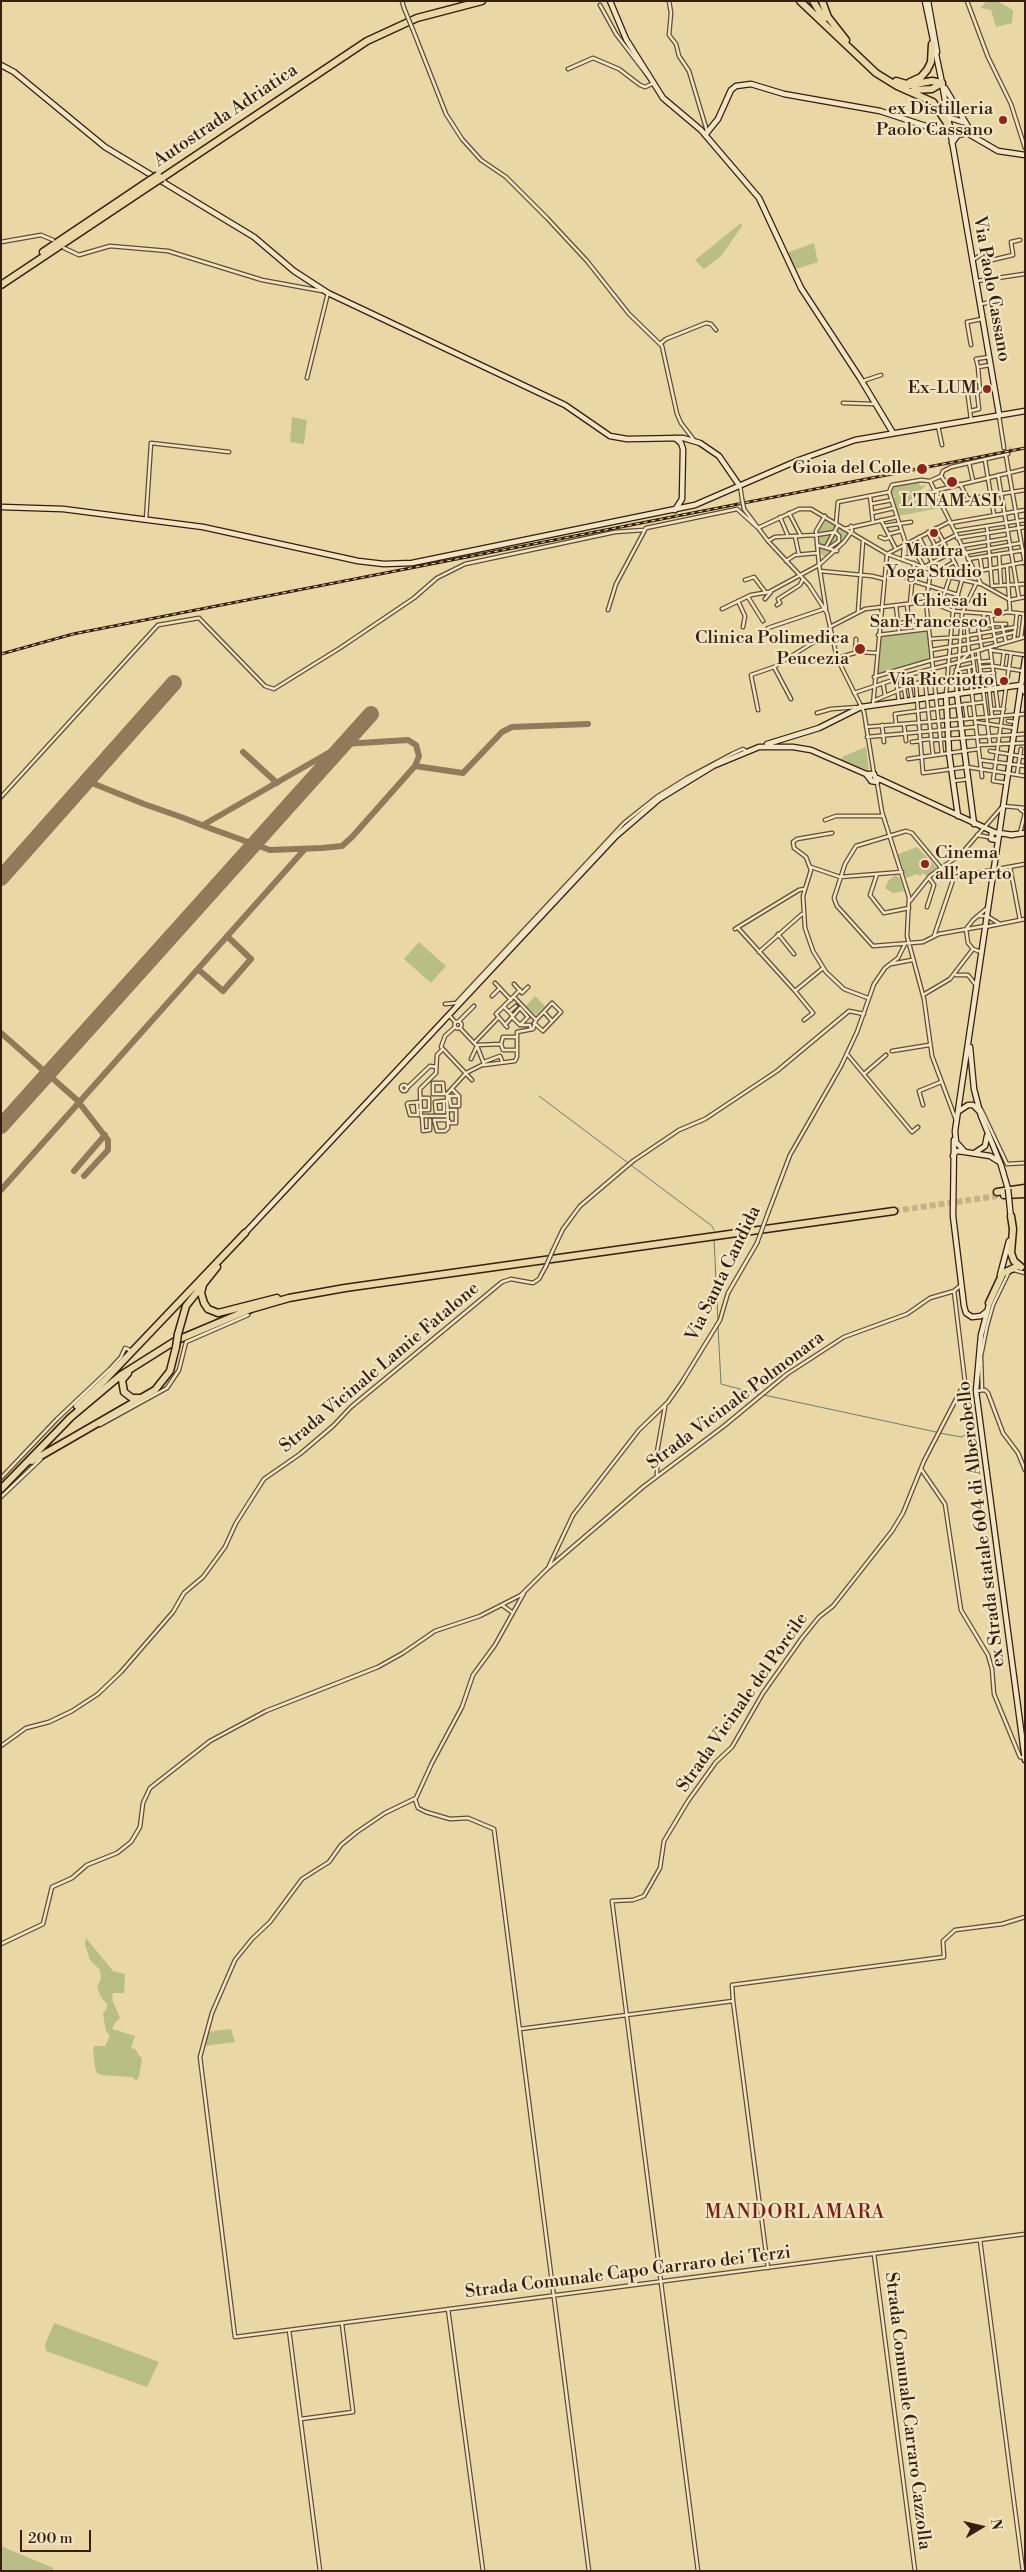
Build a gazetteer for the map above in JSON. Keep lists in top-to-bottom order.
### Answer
{
  "streets": {
    "highway": ["Autostrada Adriatica"],
    "main road": ["Via Paolo Cassano", "ex Strada statale 604 di Alberobello"],
    "street": [
      "Via Santa Candida",
      "Strada Vicinale Lamie Fatalone",
      "Strada Vicinale Polmonara",
      "Strada Vicinale del Porcile",
      "Strada Comunale Capo Carraro dei Terzi",
      "Strada Comunale Carraro Cazzolla"
    ]
  },
  "crossings": [
    ["Via Santa Candida", "Strada Vicinale Lamie Fatalone"],
    ["Via Santa Candida", "Strada Vicinale Polmonara"],
    ["Strada Vicinale Polmonara", "Strada Vicinale del Porcile"],
    ["Strada Comunale Capo Carraro dei Terzi", "Strada Comunale Carraro Cazzolla"]
  ],
  "districts": ["MANDORLAMARA"],
  "places": [
    "ex Distilleria Paolo Cassano",
    "Ex-LUM",
    "Gioia del Colle",
    "L'INAM ASL",
    "Mantra Yoga Studio",
    "Chiesa di San Francesco",
    "Clinica Polimedica Peucezia",
    "Via Ricciotto",
    "Cinema all'aperto"
  ],
  "scale_bar": "200 m",
  "north": "right"
}
